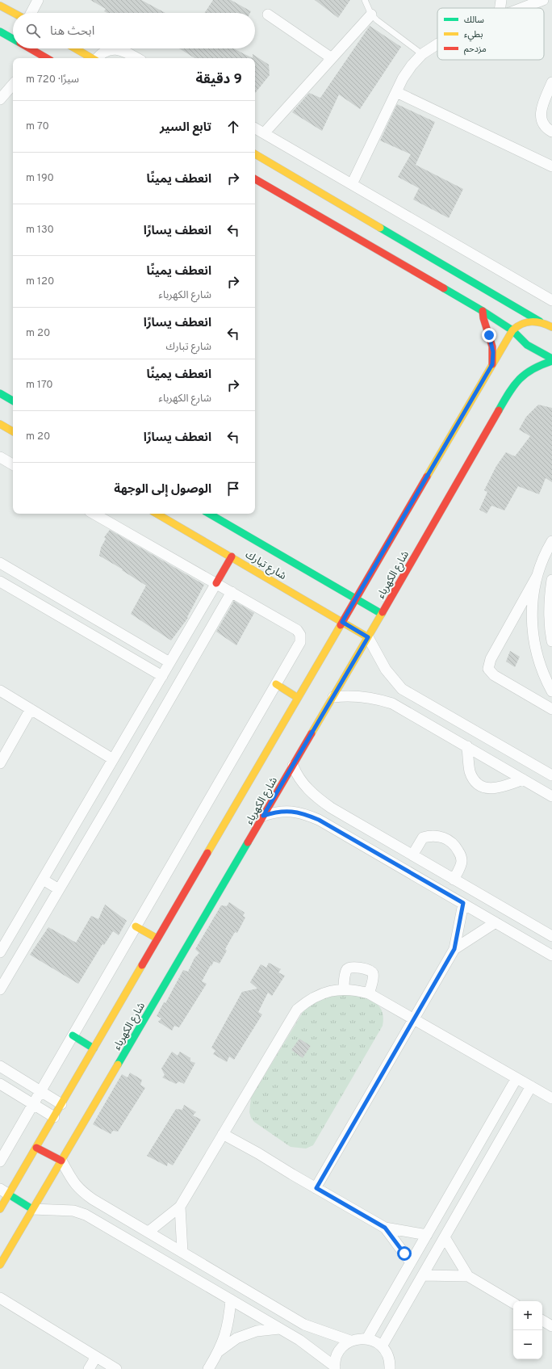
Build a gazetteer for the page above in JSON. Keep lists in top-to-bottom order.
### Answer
{
  "streets": {
    "street": ["شارع تبارك", "شارع الكهرباء"]
  },
  "crossings": [
    ["شارع تبارك", "شارع الكهرباء"]
  ],
  "legend": ["سالك", "بطيء", "مزدحم"],
  "page": {
    "search": "ابحث هنا",
    "heading": ["9 دقيقة", "سيرًا · 720 m"],
    "list": [
      ["تابع السير", "70 m"],
      ["انعطف يمينًا", "190 m"],
      ["انعطف يسارًا", "130 m"],
      ["انعطف يمينًا", "شارع الكهرباء", "120 m"],
      ["انعطف يسارًا", "شارع تبارك", "20 m"],
      ["انعطف يمينًا", "شارع الكهرباء", "170 m"],
      ["انعطف يسارًا", "20 m"],
      "الوصول إلى الوجهة"
    ],
    "map_buttons": ["+", "−"]
  }
}
